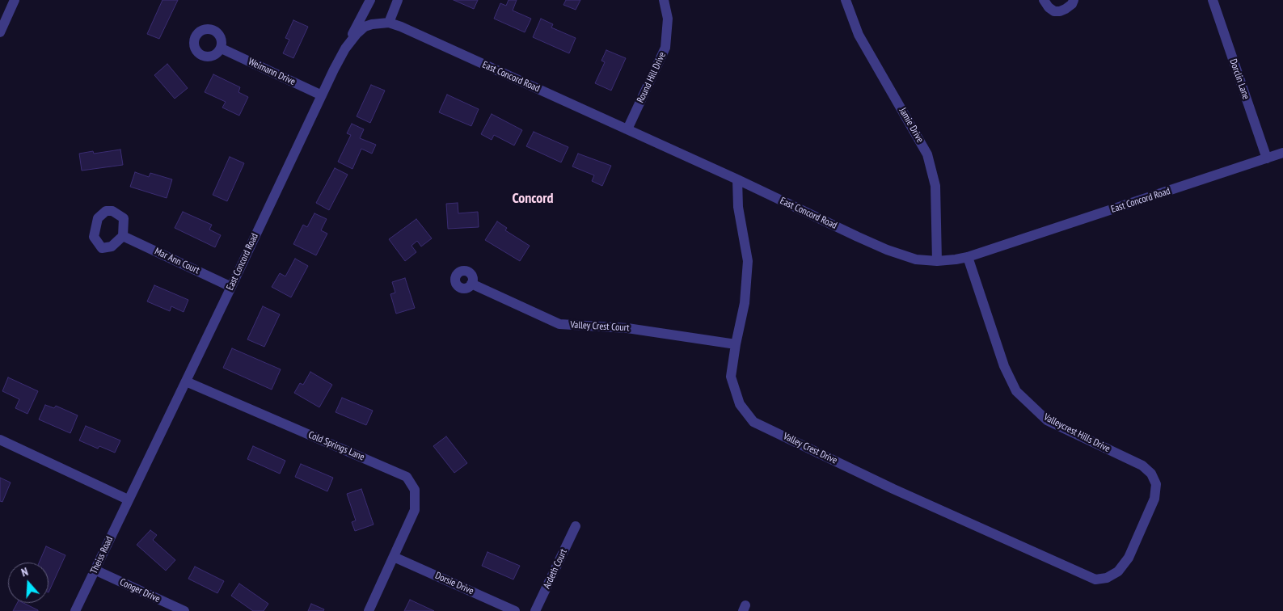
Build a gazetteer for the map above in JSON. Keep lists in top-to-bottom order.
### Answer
{
  "streets": {
    "street": [
      "Weimann Drive",
      "East Concord Road",
      "Round Hill Drive",
      "Dorclin Lane",
      "Jamie Drive",
      "Mar Ann Court",
      "Valley Crest Court",
      "Valleycrest Hills Drive",
      "Cold Springs Lane",
      "Valley Crest Drive",
      "Theiss Road",
      "Ardeth Court",
      "Dorsie Drive",
      "Conger Drive"
    ]
  },
  "crossings": [
    ["Weimann Drive", "East Concord Road"],
    ["East Concord Road", "Round Hill Drive"],
    ["East Concord Road", "Dorclin Lane"],
    ["East Concord Road", "Jamie Drive"],
    ["East Concord Road", "Mar Ann Court"],
    ["East Concord Road", "Valleycrest Hills Drive"],
    ["East Concord Road", "Cold Springs Lane"],
    ["East Concord Road", "Valley Crest Drive"],
    ["East Concord Road", "Theiss Road"],
    ["Valley Crest Court", "Valley Crest Drive"],
    ["Valleycrest Hills Drive", "Valley Crest Drive"],
    ["Cold Springs Lane", "Dorsie Drive"],
    ["Theiss Road", "Conger Drive"]
  ],
  "districts": ["Concord"],
  "north": "top"
}
